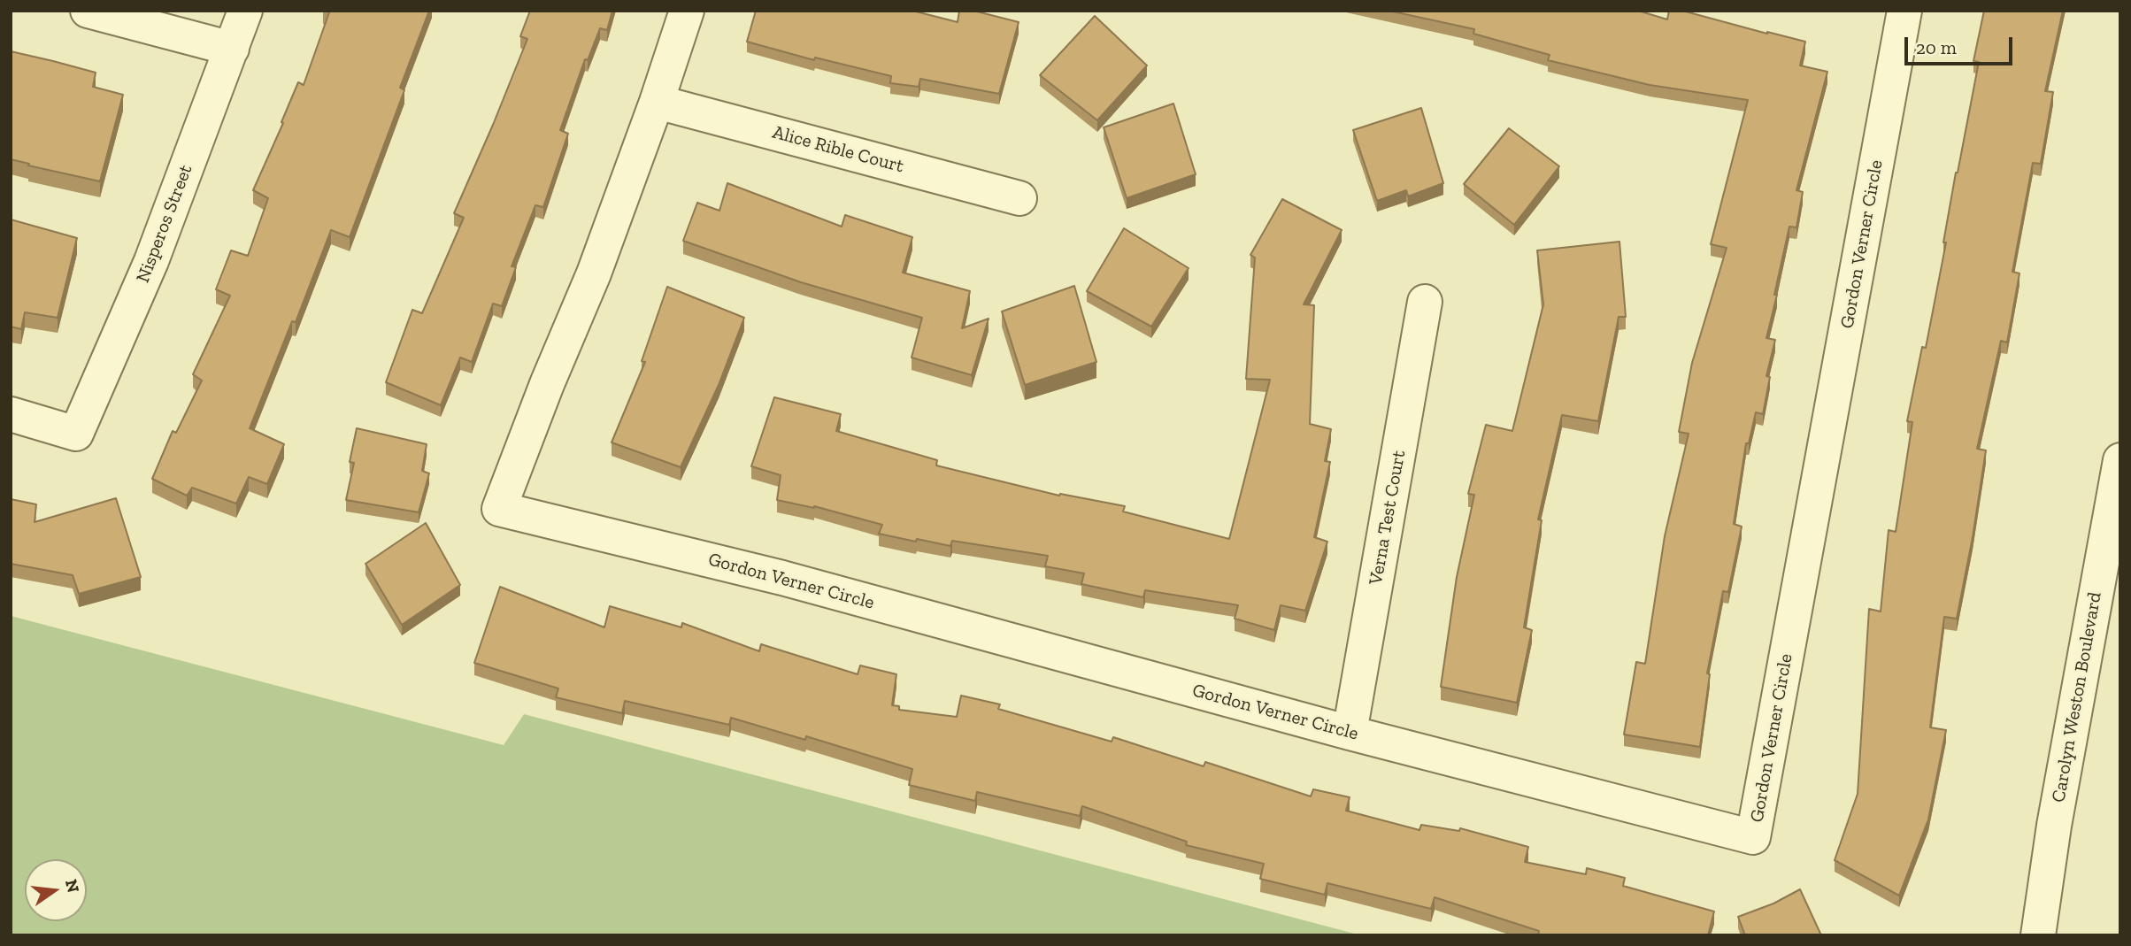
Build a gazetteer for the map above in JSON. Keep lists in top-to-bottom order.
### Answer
{
  "streets": {
    "street": [
      "Alice Rible Court",
      "Nisperos Street",
      "Gordon Verner Circle",
      "Verna Test Court",
      "Carolyn Weston Boulevard"
    ]
  },
  "crossings": [
    ["Alice Rible Court", "Gordon Verner Circle"],
    ["Gordon Verner Circle", "Verna Test Court"]
  ],
  "scale_bar": "20 m",
  "north": "right"
}
